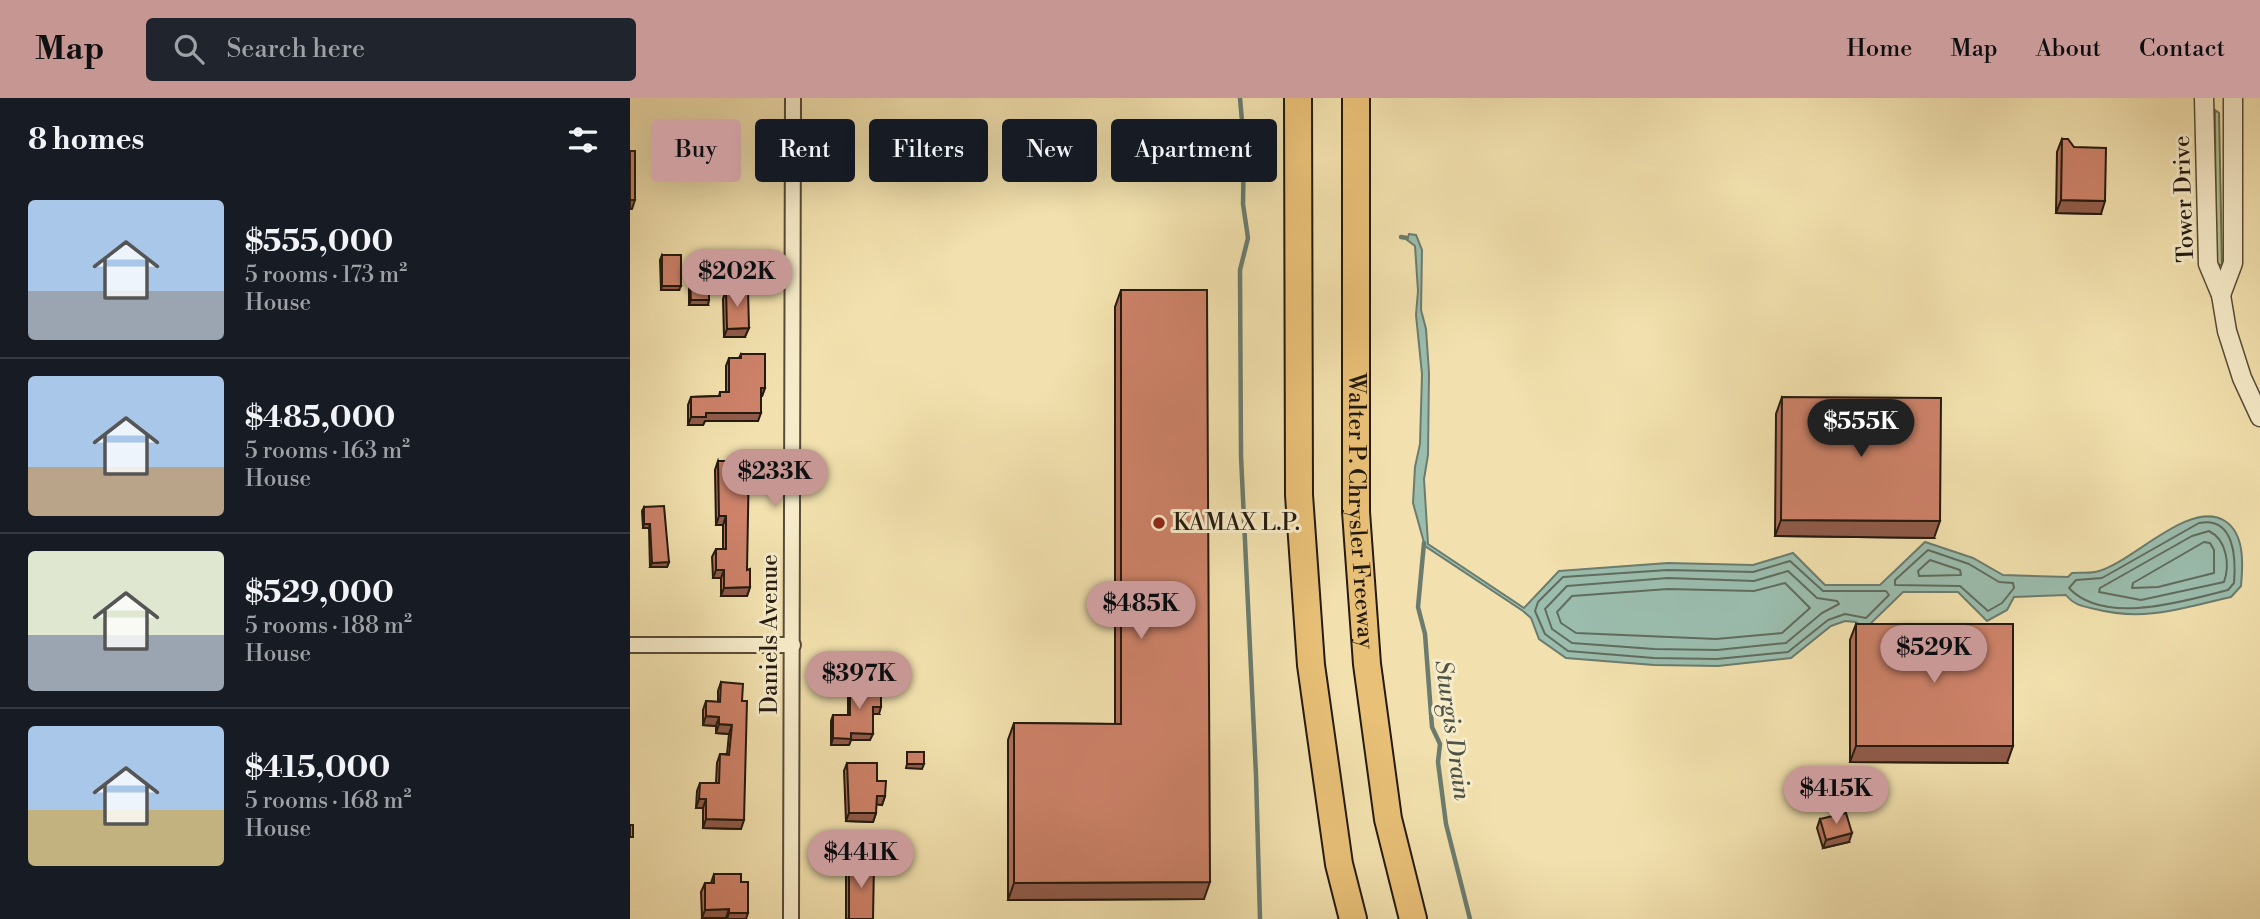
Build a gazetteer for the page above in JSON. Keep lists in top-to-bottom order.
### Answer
{
  "streets": {
    "highway": ["Walter P. Chrysler Freeway"],
    "street": ["Tower Drive", "Daniels Avenue"]
  },
  "water": ["Sturgis Drain"],
  "places": ["KAMAX L.P."],
  "page": {
    "header": "Map",
    "search": "Search here",
    "nav": [
      "Home",
      "Map",
      "About",
      "Contact"
    ],
    "heading": "8 homes",
    "chip": [
      "Buy",
      "Rent",
      "Filters",
      "New",
      "Apartment"
    ],
    "list": [
      {
        "name": "$555,000",
        "note": "5 rooms · 173 m² · House"
      },
      {
        "name": "$485,000",
        "note": "5 rooms · 163 m² · House"
      },
      {
        "name": "$529,000",
        "note": "5 rooms · 188 m² · House"
      },
      {
        "name": "$415,000",
        "note": "5 rooms · 168 m² · House"
      }
    ],
    "price": [
      "$202K",
      "$555K",
      "$233K",
      "$485K",
      "$529K",
      "$397K",
      "$415K",
      "$441K"
    ]
  }
}
